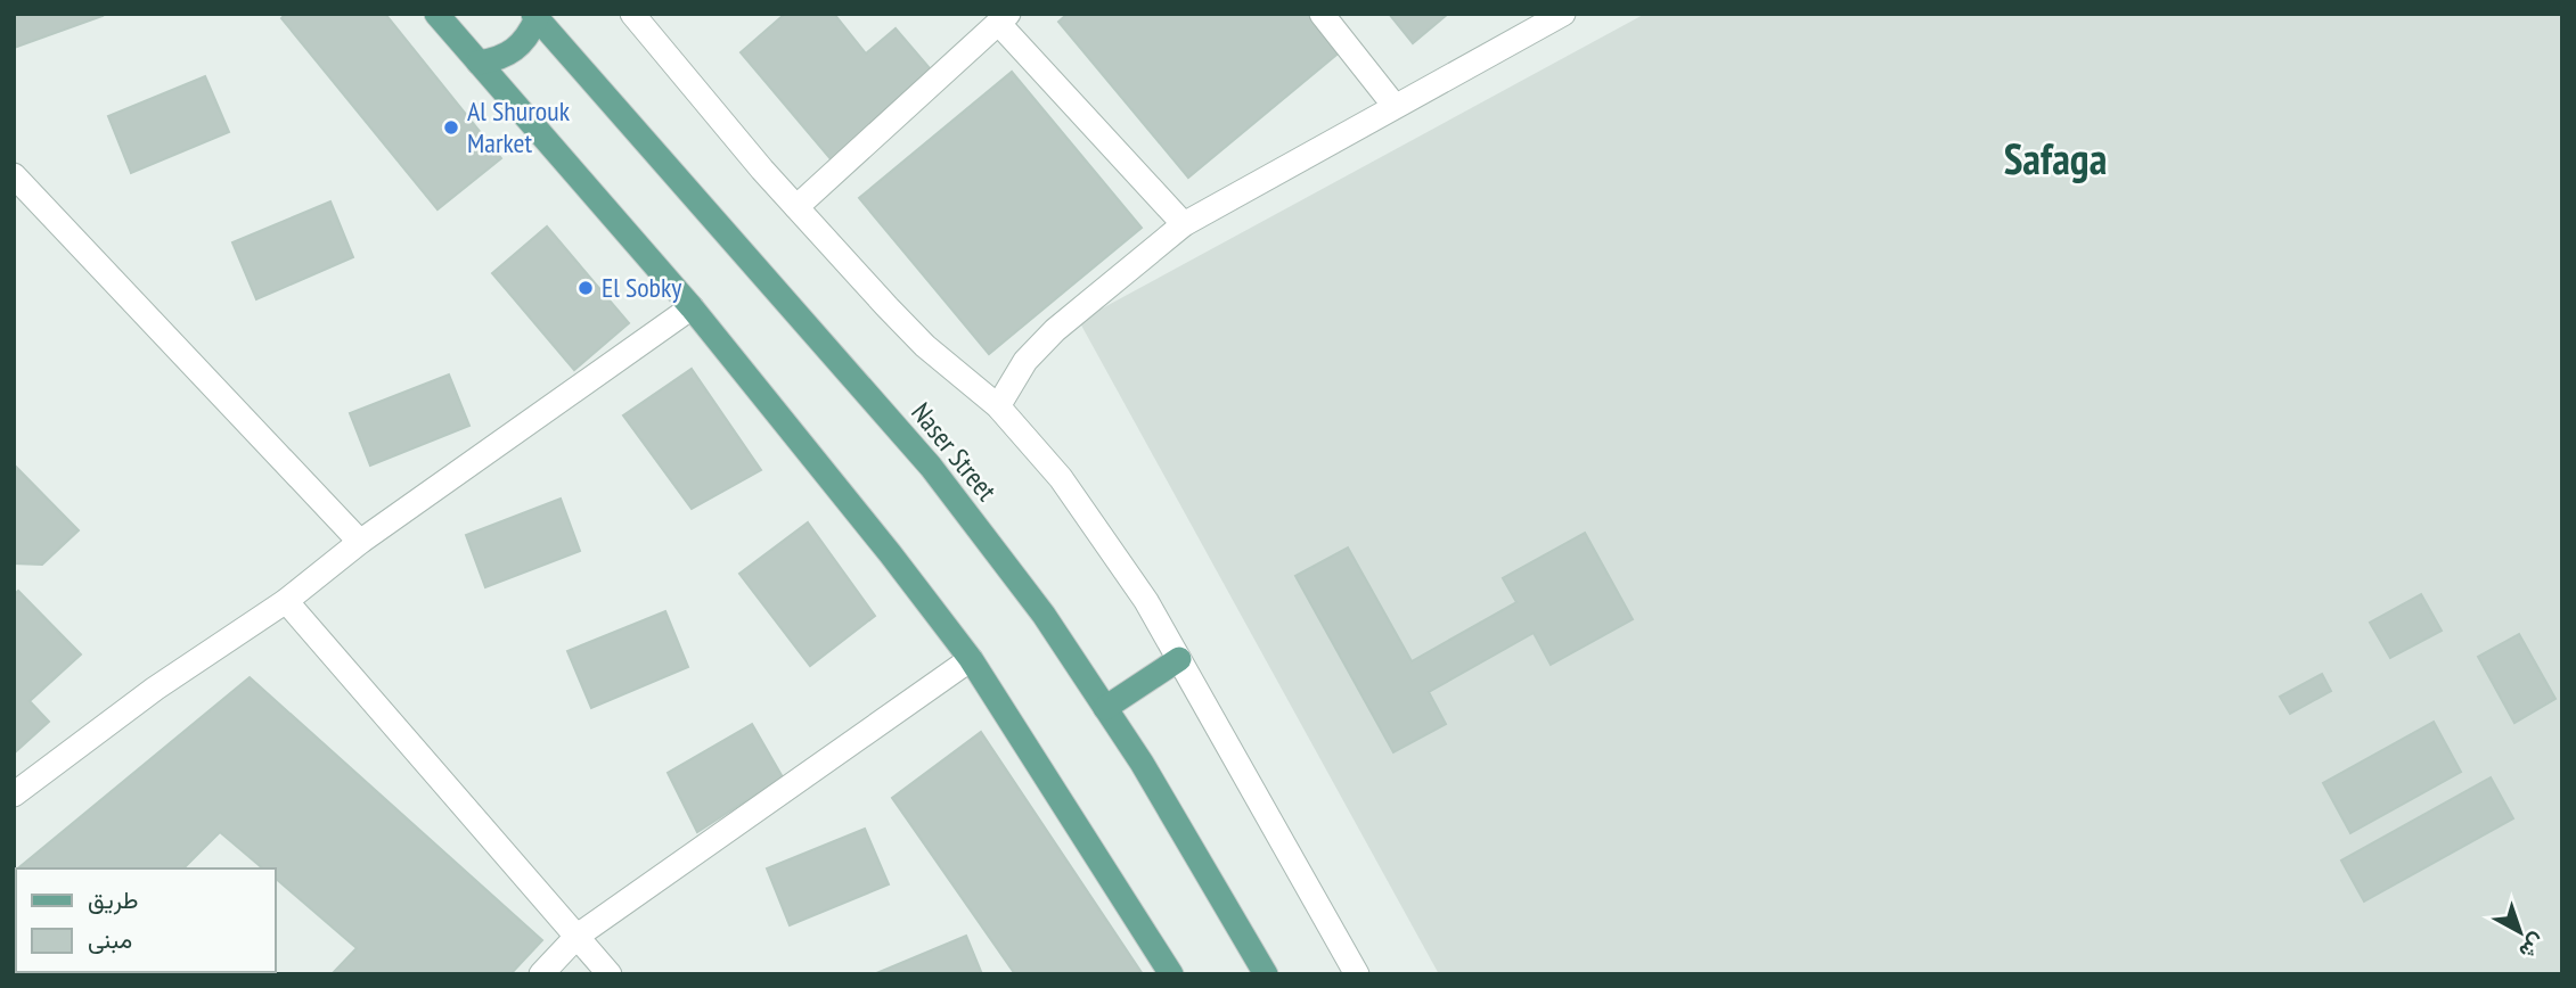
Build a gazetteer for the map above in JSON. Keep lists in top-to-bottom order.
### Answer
{
  "streets": {
    "main road": ["Naser Street"]
  },
  "districts": ["Safaga"],
  "places": ["Al Shurouk Market", "El Sobky"],
  "legend": ["طريق", "مبنى"],
  "north": "bottom right"
}
